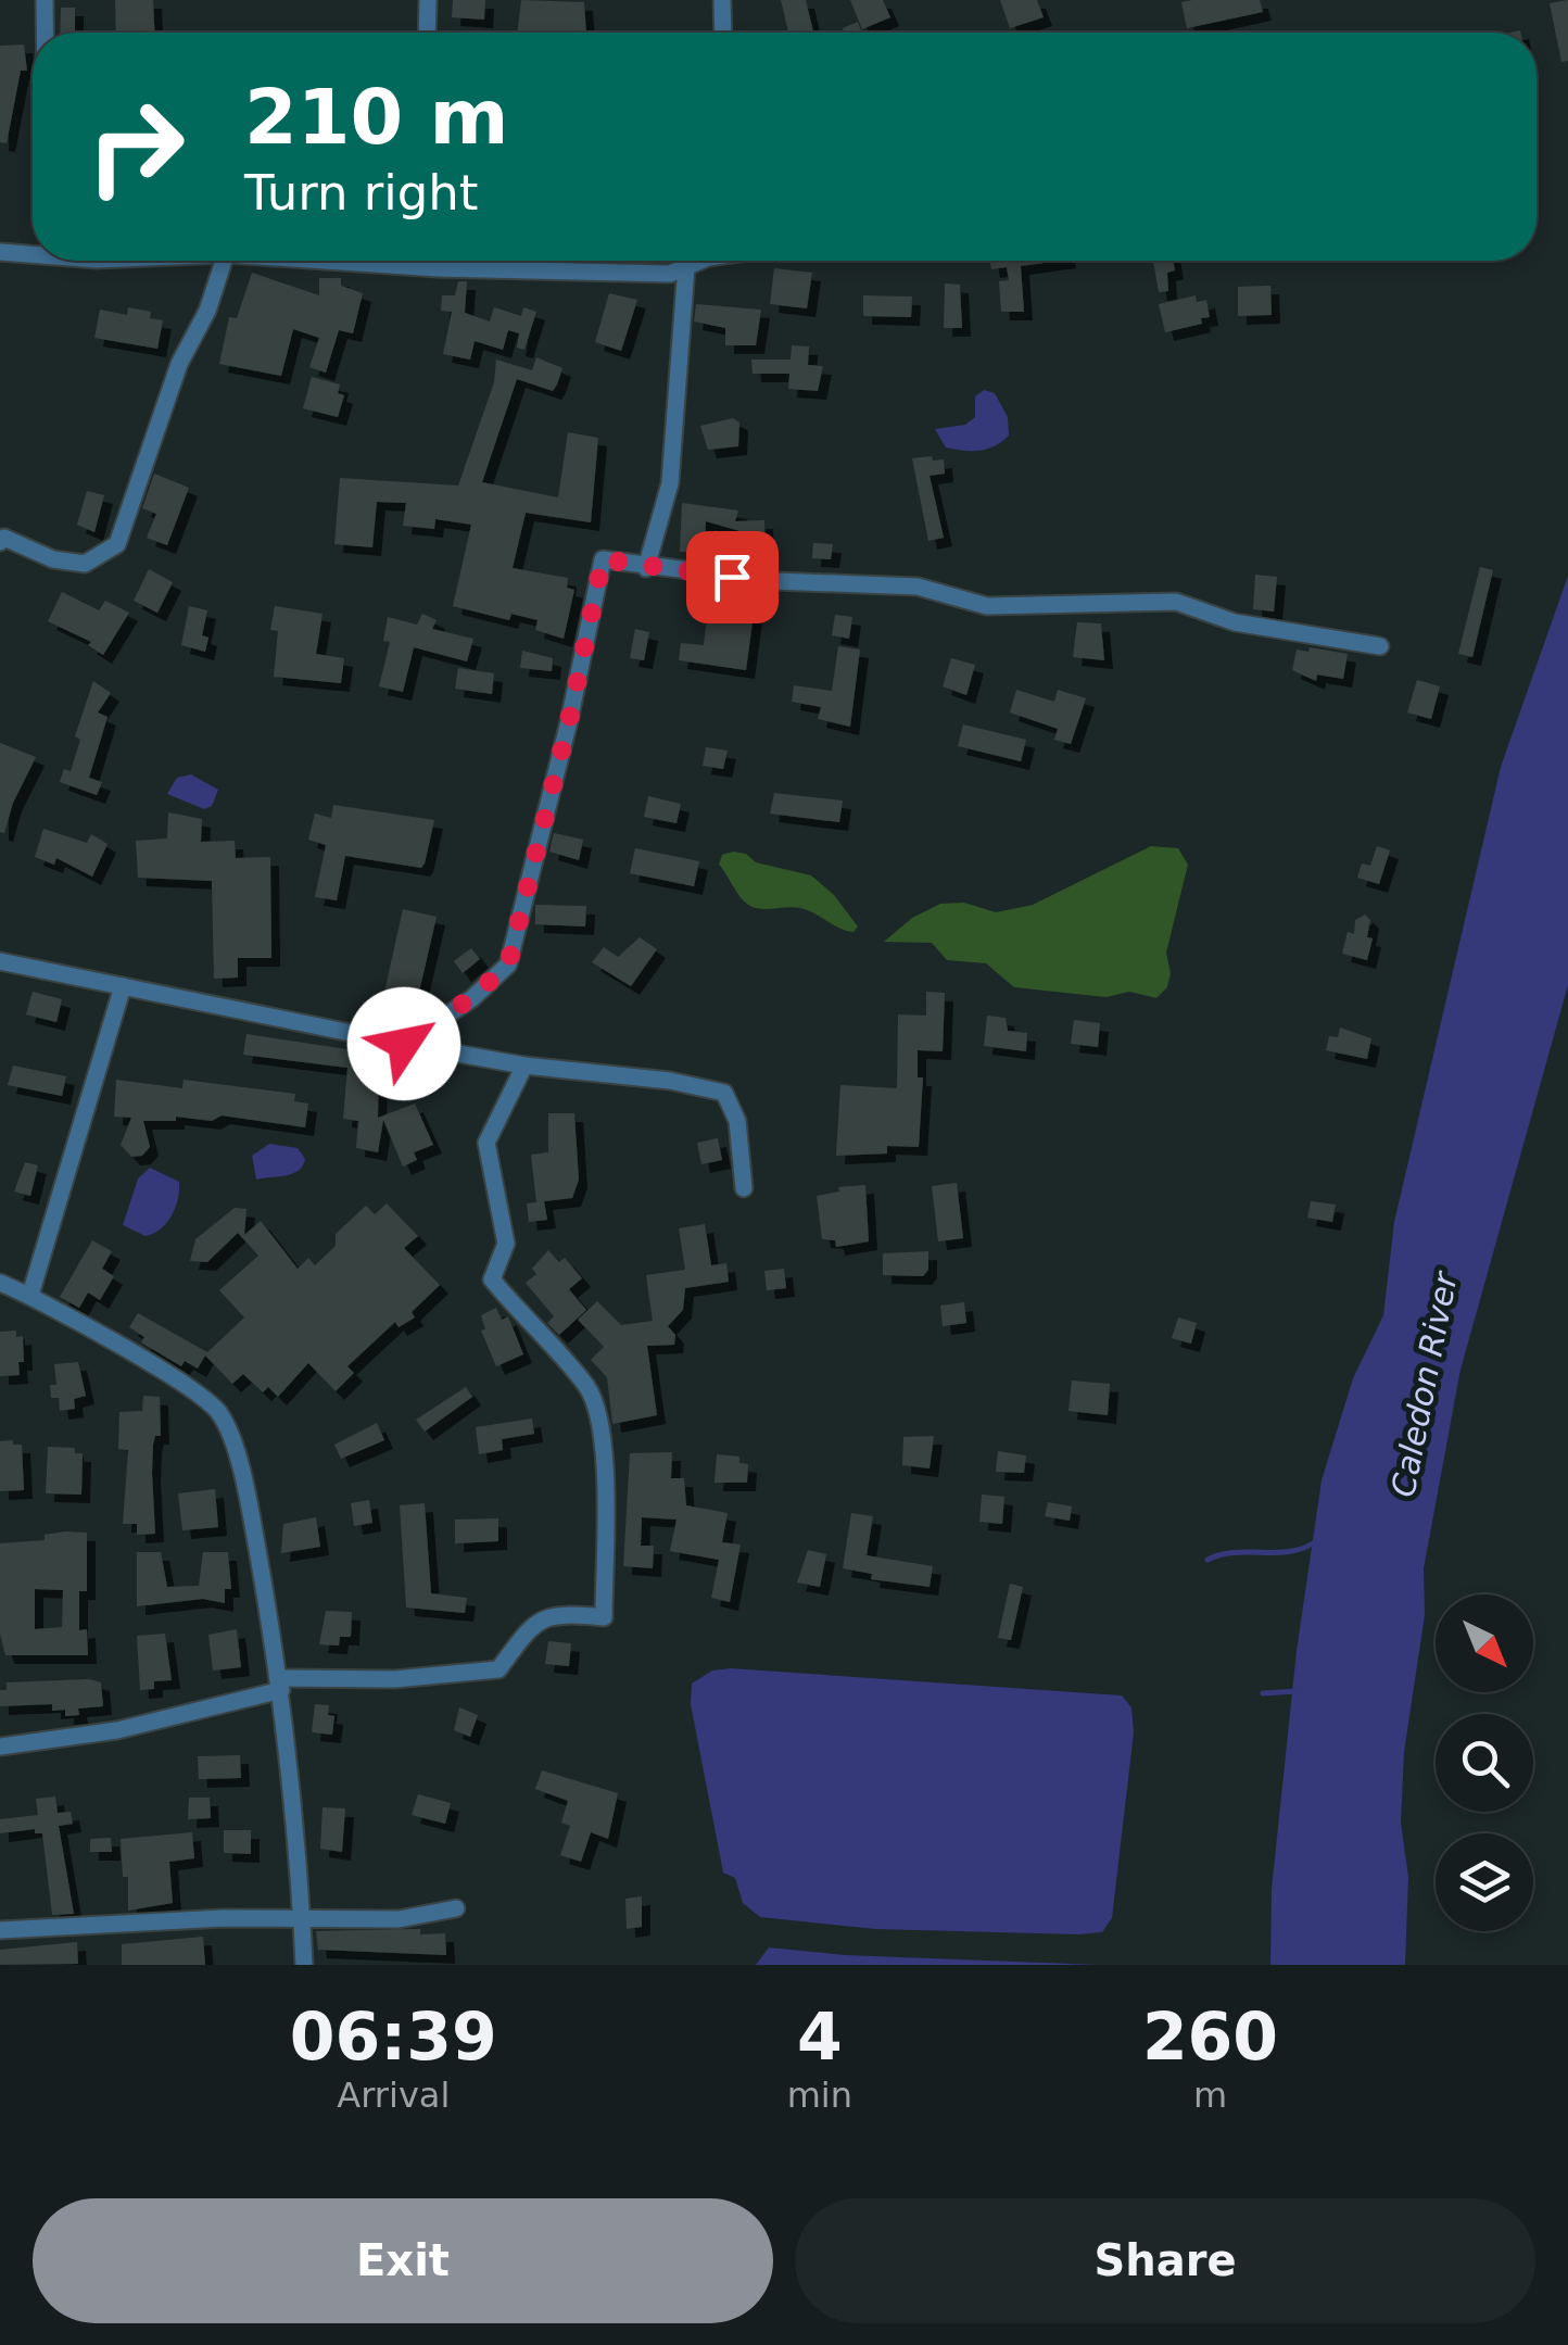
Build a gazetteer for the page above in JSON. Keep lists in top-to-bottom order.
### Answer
{
  "water": ["Caledon River"],
  "north": "bottom right",
  "page": {
    "turn": ["210 m", "Turn right"],
    "eta": [
      "06:39",
      "Arrival",
      "4",
      "min",
      "260",
      "m"
    ],
    "buttons": ["Exit", "Share"]
  }
}
